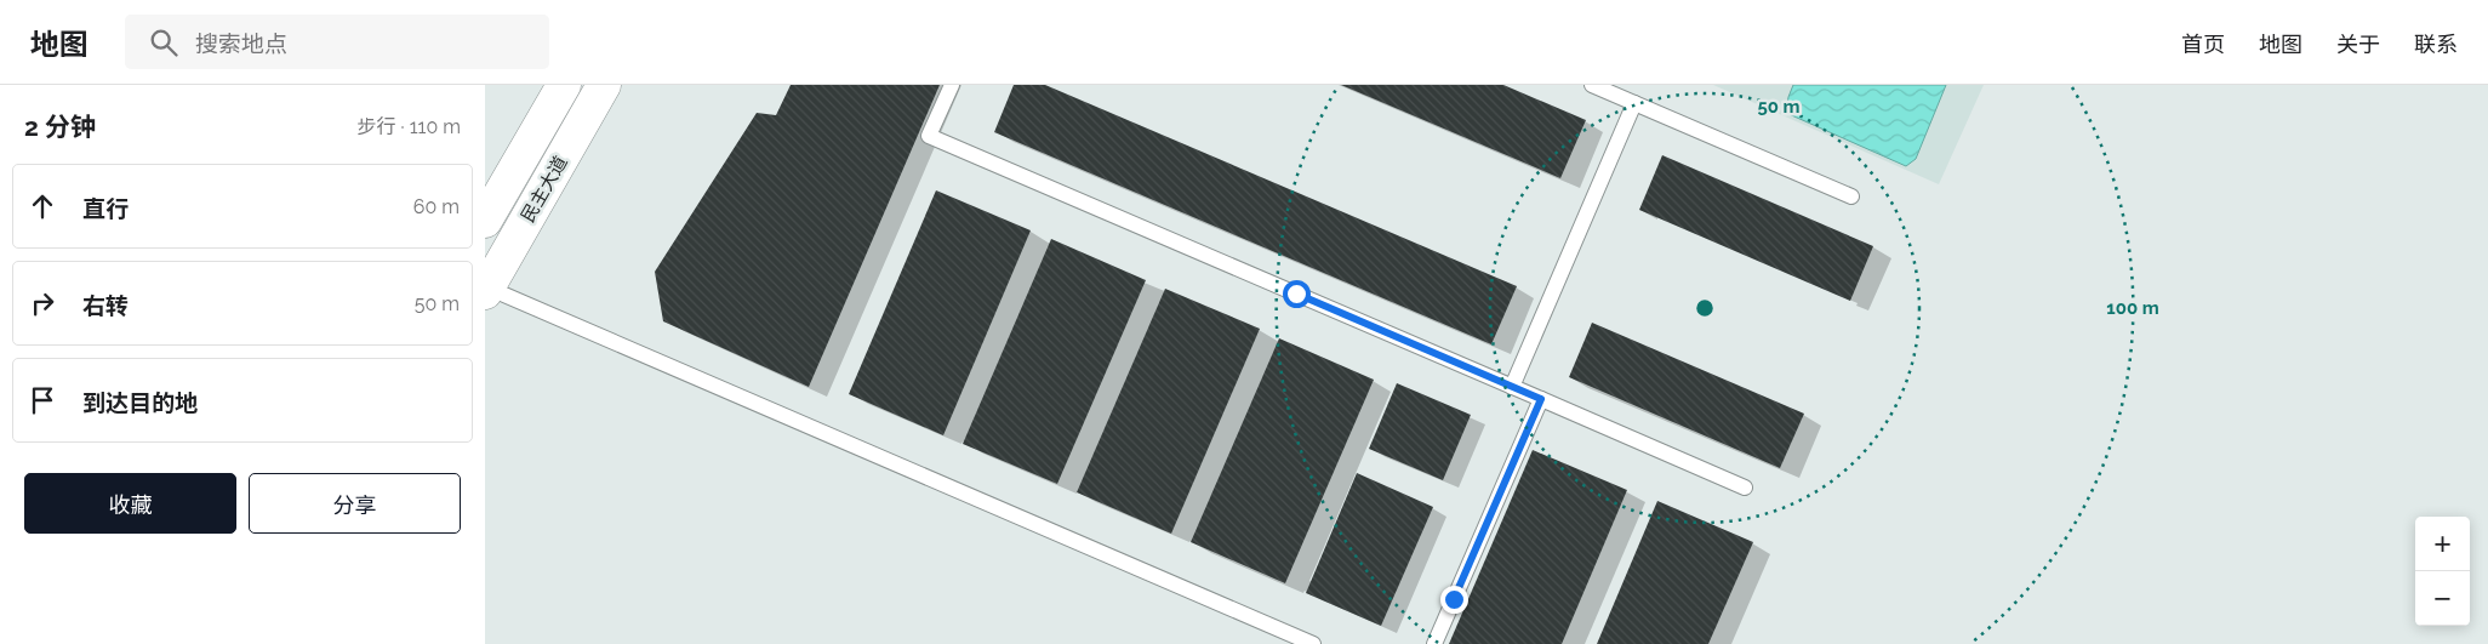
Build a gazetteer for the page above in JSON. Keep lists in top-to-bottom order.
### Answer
{
  "streets": {
    "main road": ["民主大道"]
  },
  "page": {
    "header": "地图",
    "search": "搜索地点",
    "nav": [
      "首页",
      "地图",
      "关于",
      "联系"
    ],
    "heading": ["2 分钟", "步行 · 110 m"],
    "list": [
      ["直行", "60 m"],
      ["右转", "50 m"],
      "到达目的地"
    ],
    "buttons": ["收藏", "分享"],
    "map_buttons": ["+", "−"]
  },
  "rings": ["50 m", "100 m"]
}
